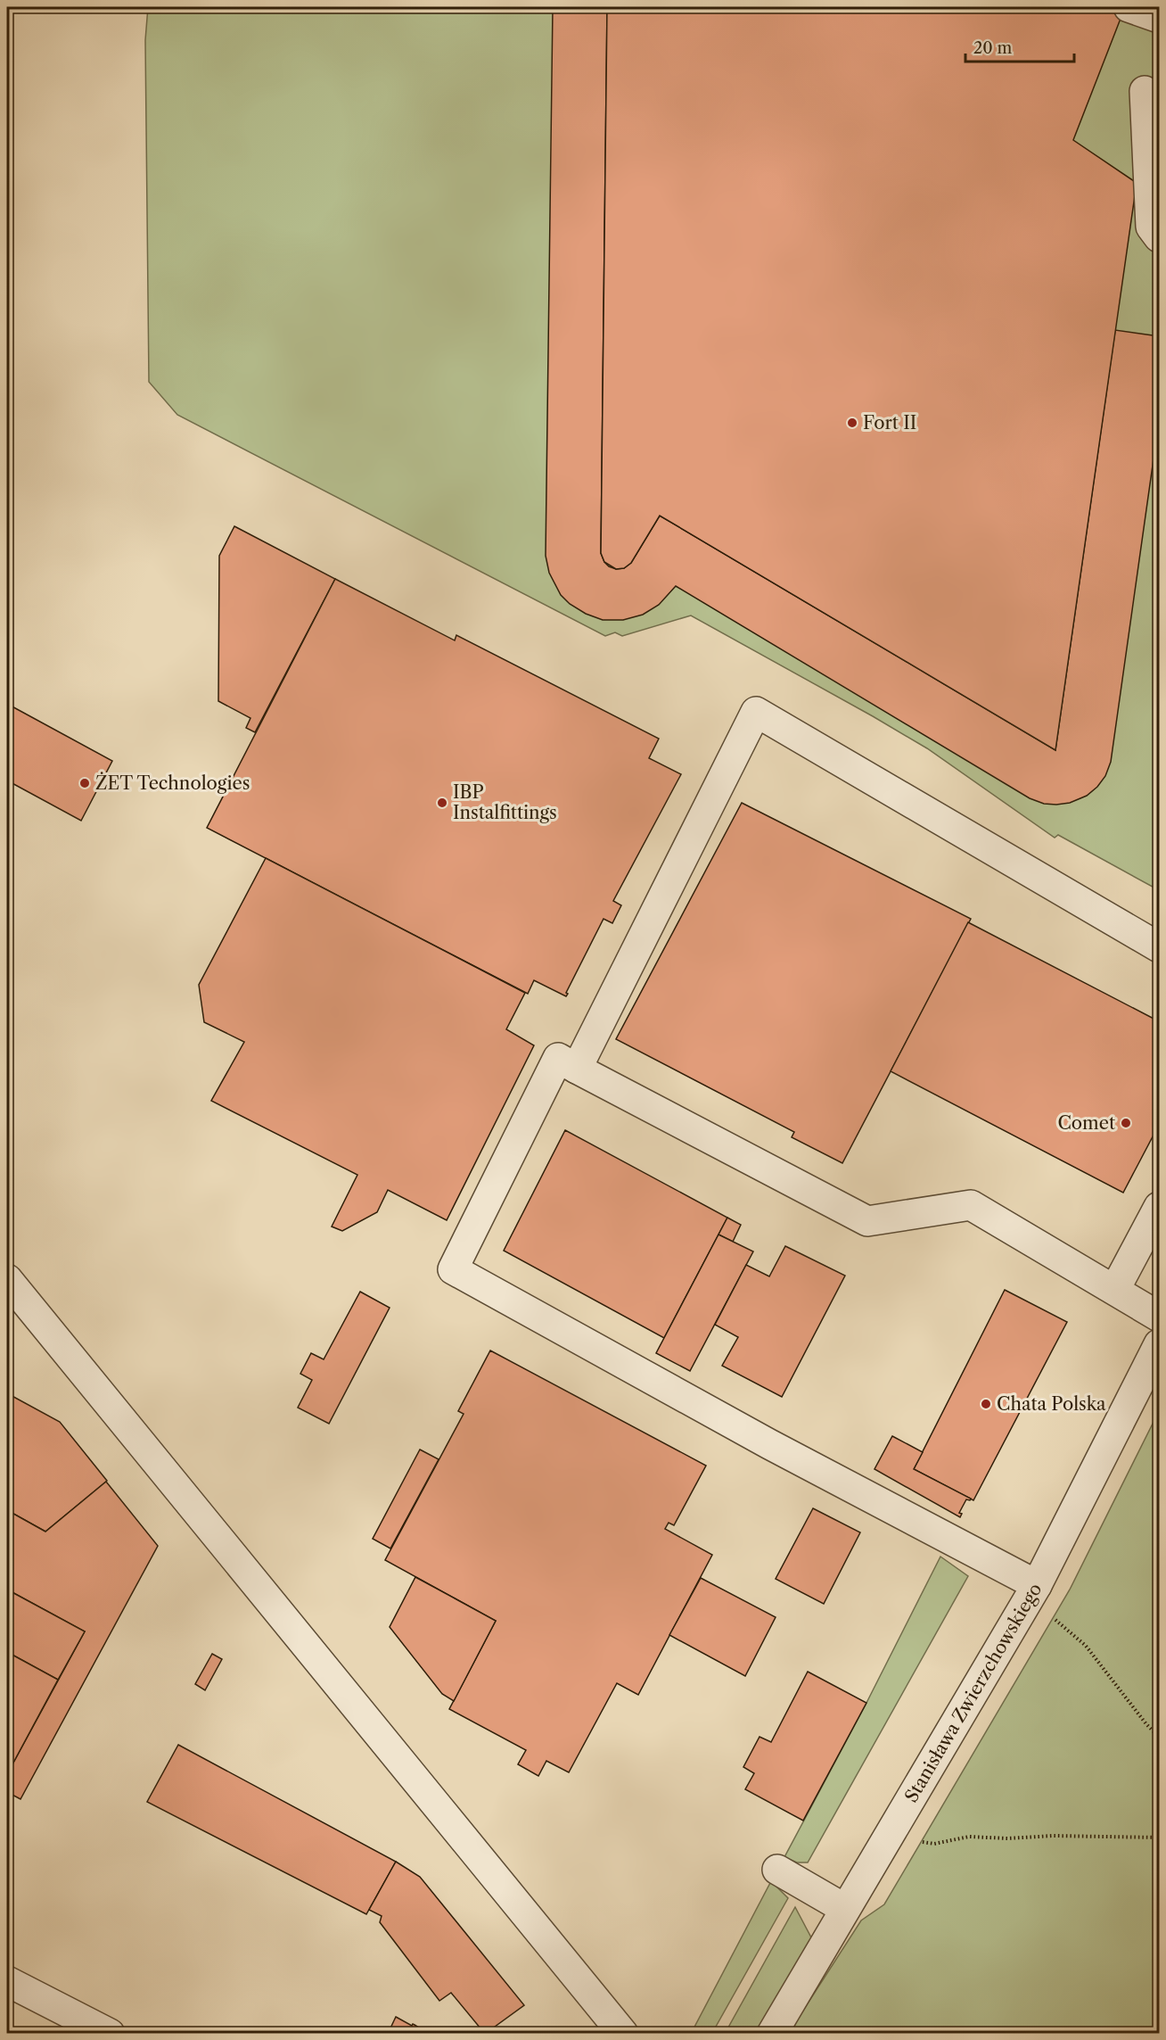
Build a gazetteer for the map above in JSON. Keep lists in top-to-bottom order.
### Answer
{
  "streets": {
    "street": ["Stanisława Zwierzchowskiego"]
  },
  "places": [
    "Fort II",
    "ŻET Technologies",
    "IBP Instalfittings",
    "Comet",
    "Chata Polska"
  ],
  "scale_bar": "20 m"
}
